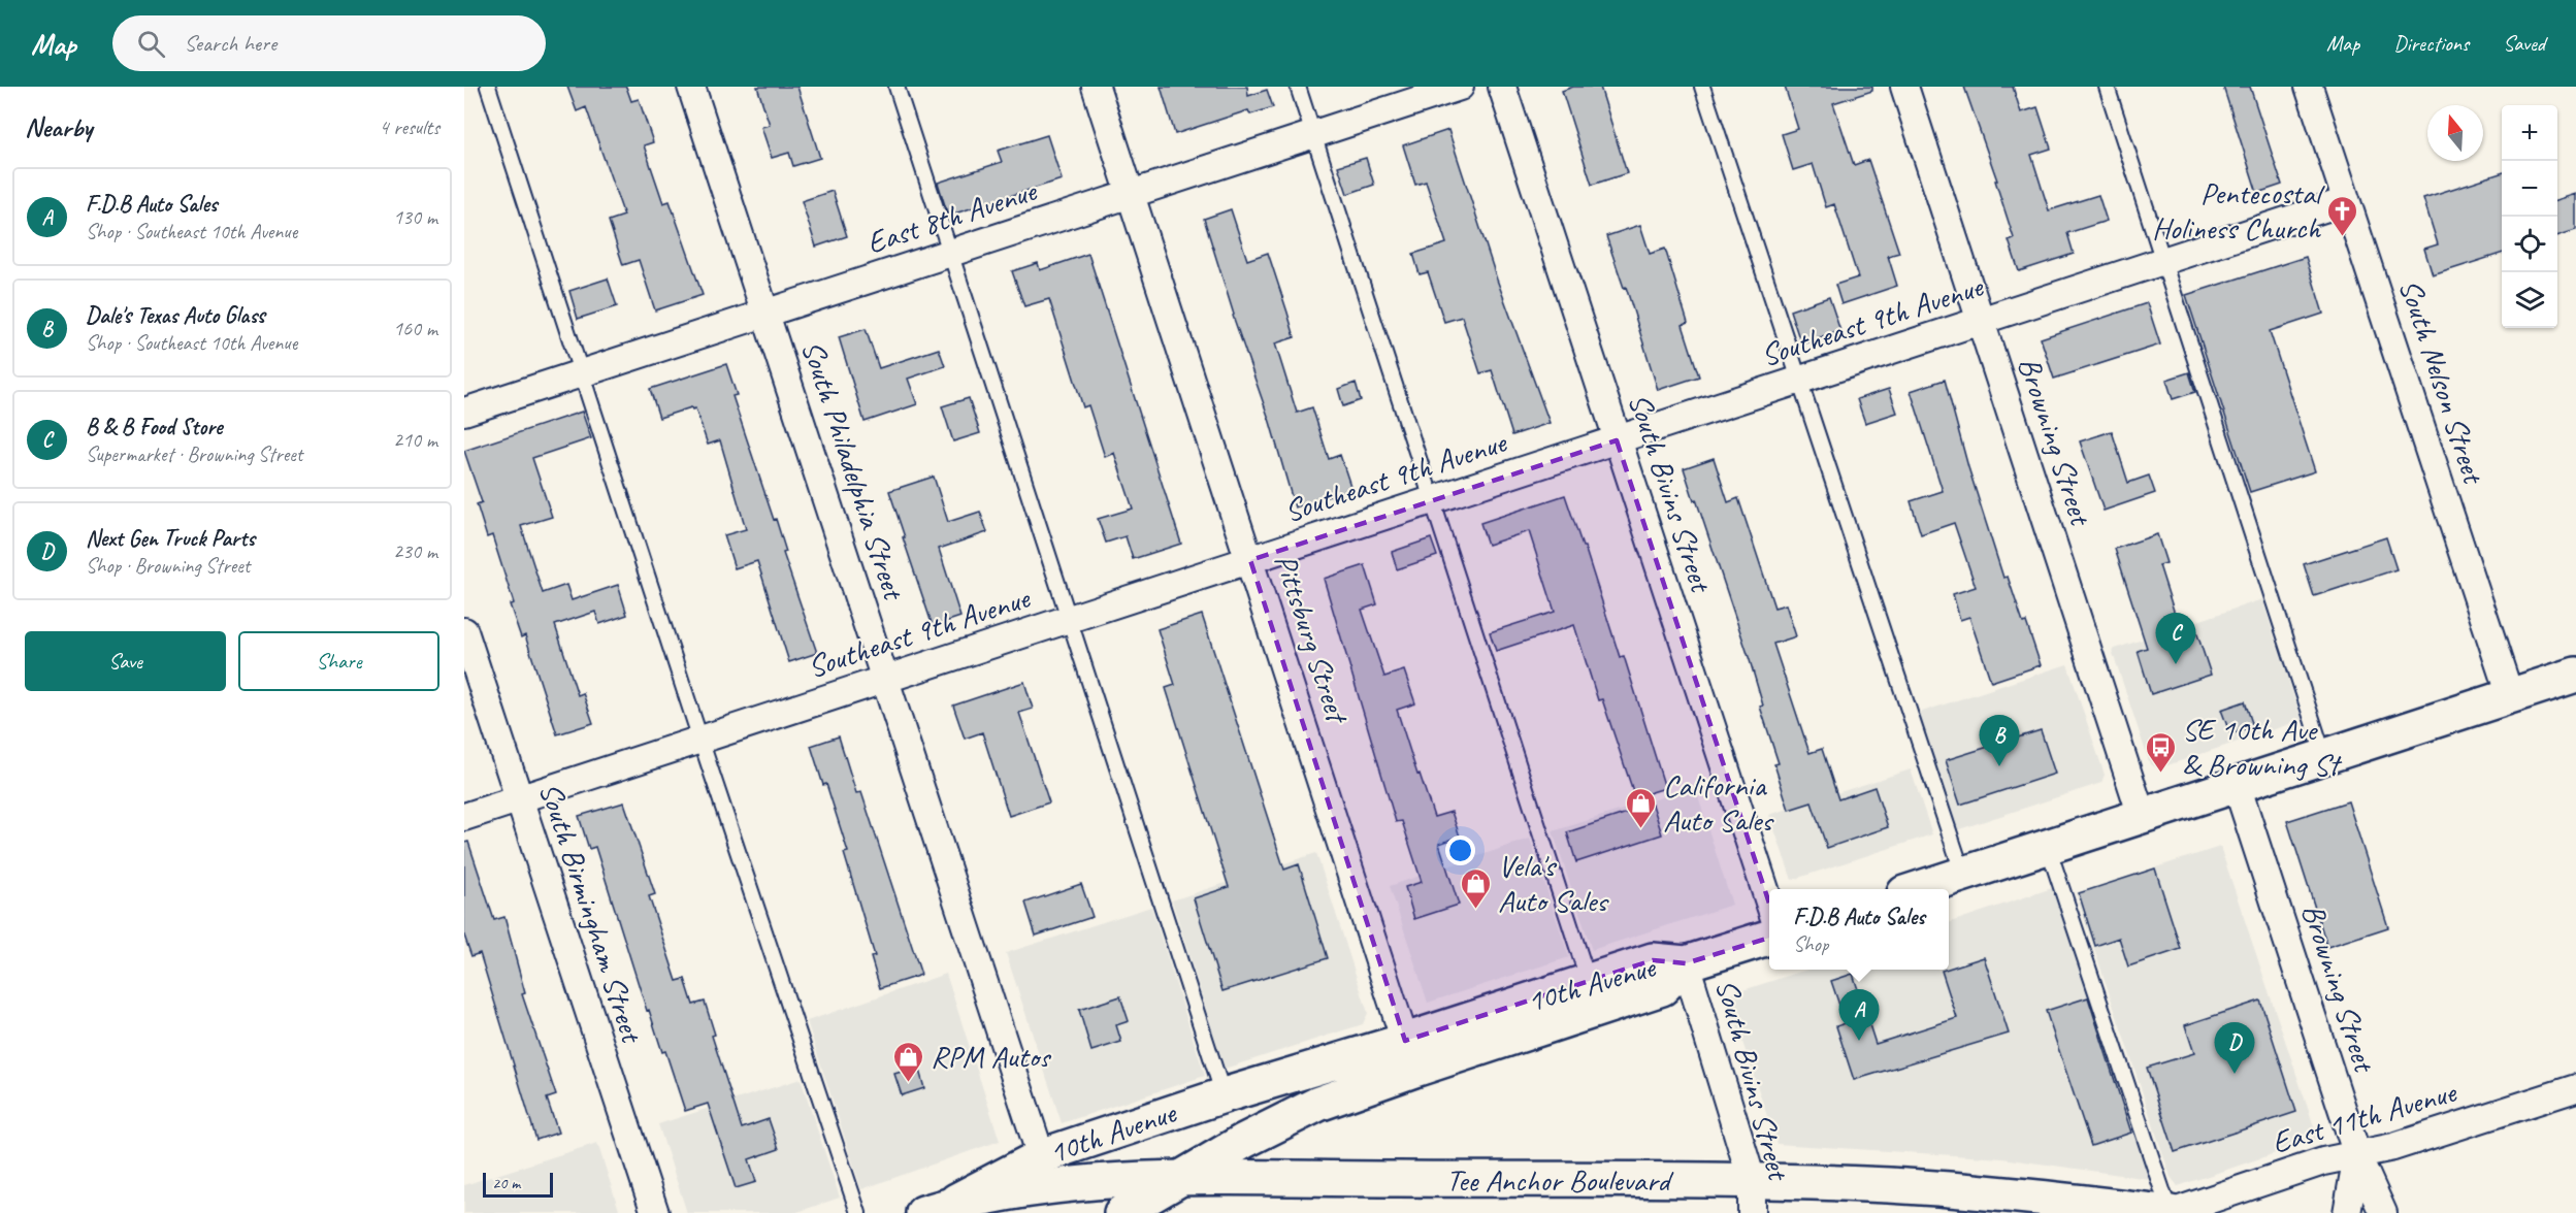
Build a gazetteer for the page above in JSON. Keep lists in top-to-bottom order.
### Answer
{
  "streets": {
    "main road": ["10th Avenue", "Tee Anchor Boulevard"],
    "street": [
      "East 8th Avenue",
      "Southeast 9th Avenue",
      "South Nelson Street",
      "Browning Street",
      "South Philadelphia Street",
      "South Bivins Street",
      "Pittsburg Street",
      "South Birmingham Street",
      "East 11th Avenue"
    ]
  },
  "crossings": [
    ["East 8th Avenue", "South Philadelphia Street"],
    ["East 8th Avenue", "Pittsburg Street"],
    ["Southeast 9th Avenue", "South Nelson Street"],
    ["Southeast 9th Avenue", "Browning Street"],
    ["Southeast 9th Avenue", "South Philadelphia Street"],
    ["Southeast 9th Avenue", "South Bivins Street"],
    ["Southeast 9th Avenue", "Pittsburg Street"],
    ["Southeast 9th Avenue", "South Birmingham Street"],
    ["Browning Street", "East 11th Avenue"],
    ["South Philadelphia Street", "10th Avenue"],
    ["South Bivins Street", "10th Avenue"],
    ["South Bivins Street", "Tee Anchor Boulevard"],
    ["Pittsburg Street", "10th Avenue"],
    ["10th Avenue", "Tee Anchor Boulevard"],
    ["East 11th Avenue", "Tee Anchor Boulevard"]
  ],
  "places": {
    "church": ["Pentecostal Holiness Church"],
    "bus stop": ["SE 10th Ave & Browning St"],
    "shop": ["California Auto Sales", "Vela's Auto Sales", "RPM Autos"]
  },
  "scale_bar": "20 m",
  "north": "top",
  "page": {
    "header": "Map",
    "search": "Search here",
    "nav": ["Map", "Directions", "Saved"],
    "heading": ["Nearby", "4 results"],
    "map_buttons": ["+", "−"],
    "list": [
      {
        "mark": "A",
        "name": "F.D.B Auto Sales",
        "note": "Shop · Southeast 10th Avenue",
        "value": "130 m"
      },
      {
        "mark": "B",
        "name": "Dale's Texas Auto Glass",
        "note": "Shop · Southeast 10th Avenue",
        "value": "160 m"
      },
      {
        "mark": "C",
        "name": "B & B Food Store",
        "note": "Supermarket · Browning Street",
        "value": "210 m"
      },
      {
        "mark": "D",
        "name": "Next Gen Truck Parts",
        "note": "Shop · Browning Street",
        "value": "230 m"
      }
    ],
    "buttons": ["Save", "Share"],
    "pins": [
      "C",
      "B",
      "A",
      "D"
    ],
    "popup": ["F.D.B Auto Sales", "Shop"],
    "scale": "20 m"
  }
}
